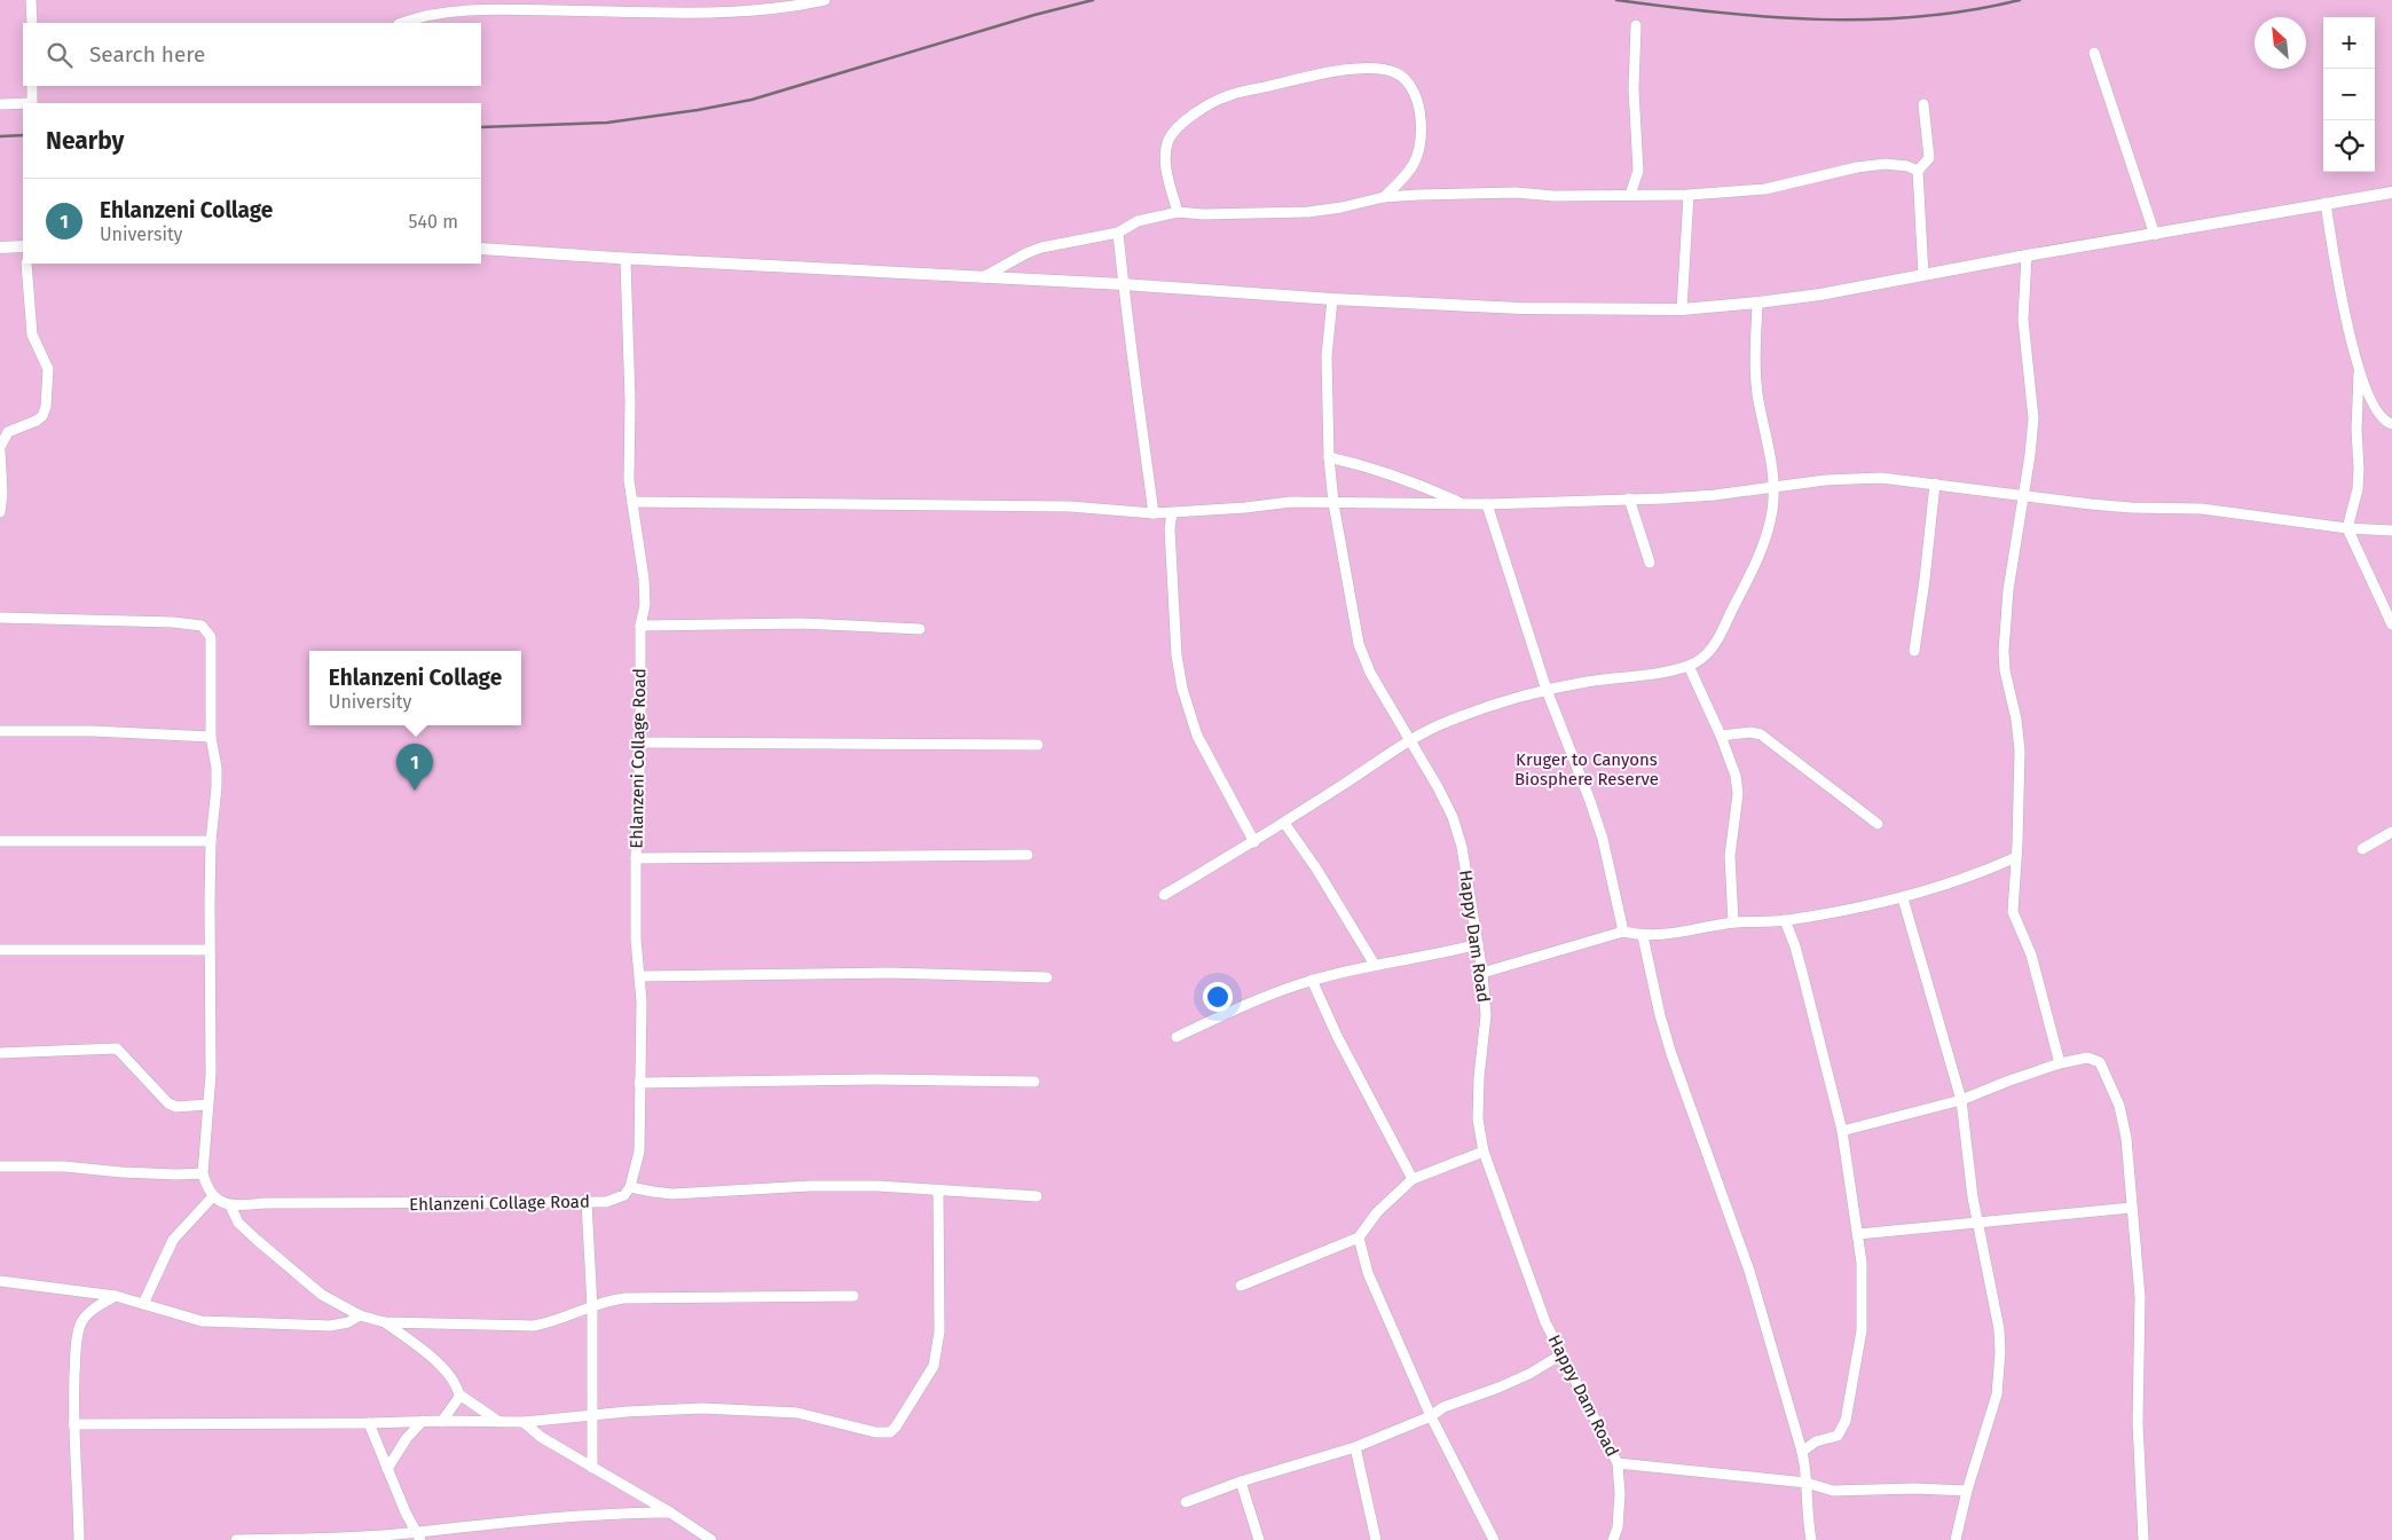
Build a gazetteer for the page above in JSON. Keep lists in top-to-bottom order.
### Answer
{
  "streets": {
    "street": ["Ehlanzeni Collage Road", "Happy Dam Road"]
  },
  "parks": ["Kruger to Canyons Biosphere Reserve"],
  "north": "top left",
  "page": {
    "map_buttons": ["+", "−"],
    "search": "Search here",
    "heading": "Nearby",
    "list": [
      {
        "mark": "1",
        "name": "Ehlanzeni Collage",
        "note": "University",
        "value": "540 m"
      }
    ],
    "popup": ["Ehlanzeni Collage", "University"],
    "pins": "1"
  }
}
